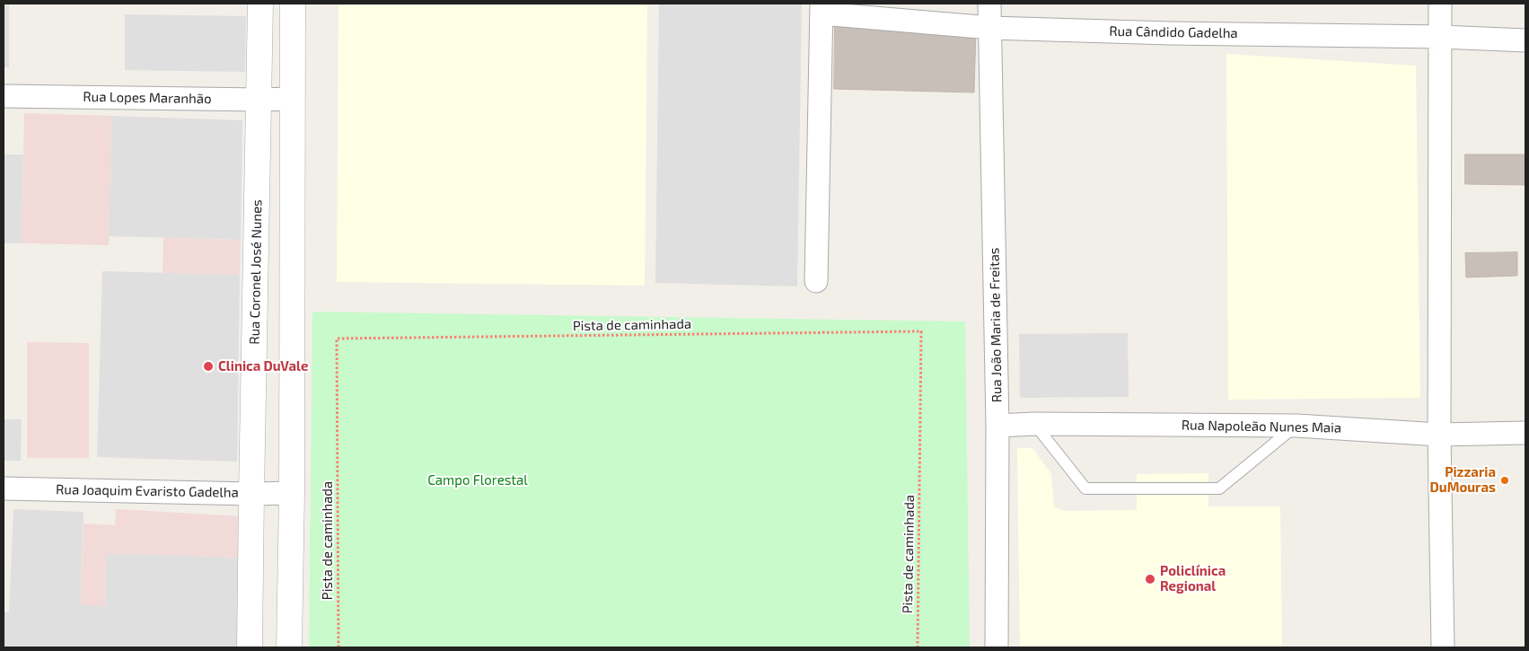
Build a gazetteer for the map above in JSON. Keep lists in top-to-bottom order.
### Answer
{
  "streets": {
    "street": [
      "Rua Cândido Gadelha",
      "Rua Lopes Maranhão",
      "Rua Coronel José Nunes",
      "Rua João Maria de Freitas",
      "Rua Napoleão Nunes Maia",
      "Rua Joaquim Evaristo Gadelha"
    ],
    "path": ["Pista de caminhada"]
  },
  "crossings": [
    ["Rua Cândido Gadelha", "Rua João Maria de Freitas"],
    ["Rua Lopes Maranhão", "Rua Coronel José Nunes"],
    ["Rua Coronel José Nunes", "Rua Joaquim Evaristo Gadelha"],
    ["Rua João Maria de Freitas", "Rua Napoleão Nunes Maia"]
  ],
  "parks": ["Campo Florestal"],
  "places": ["Clinica DuVale", "Pizzaria DuMouras", "Policlínica Regional"]
}
